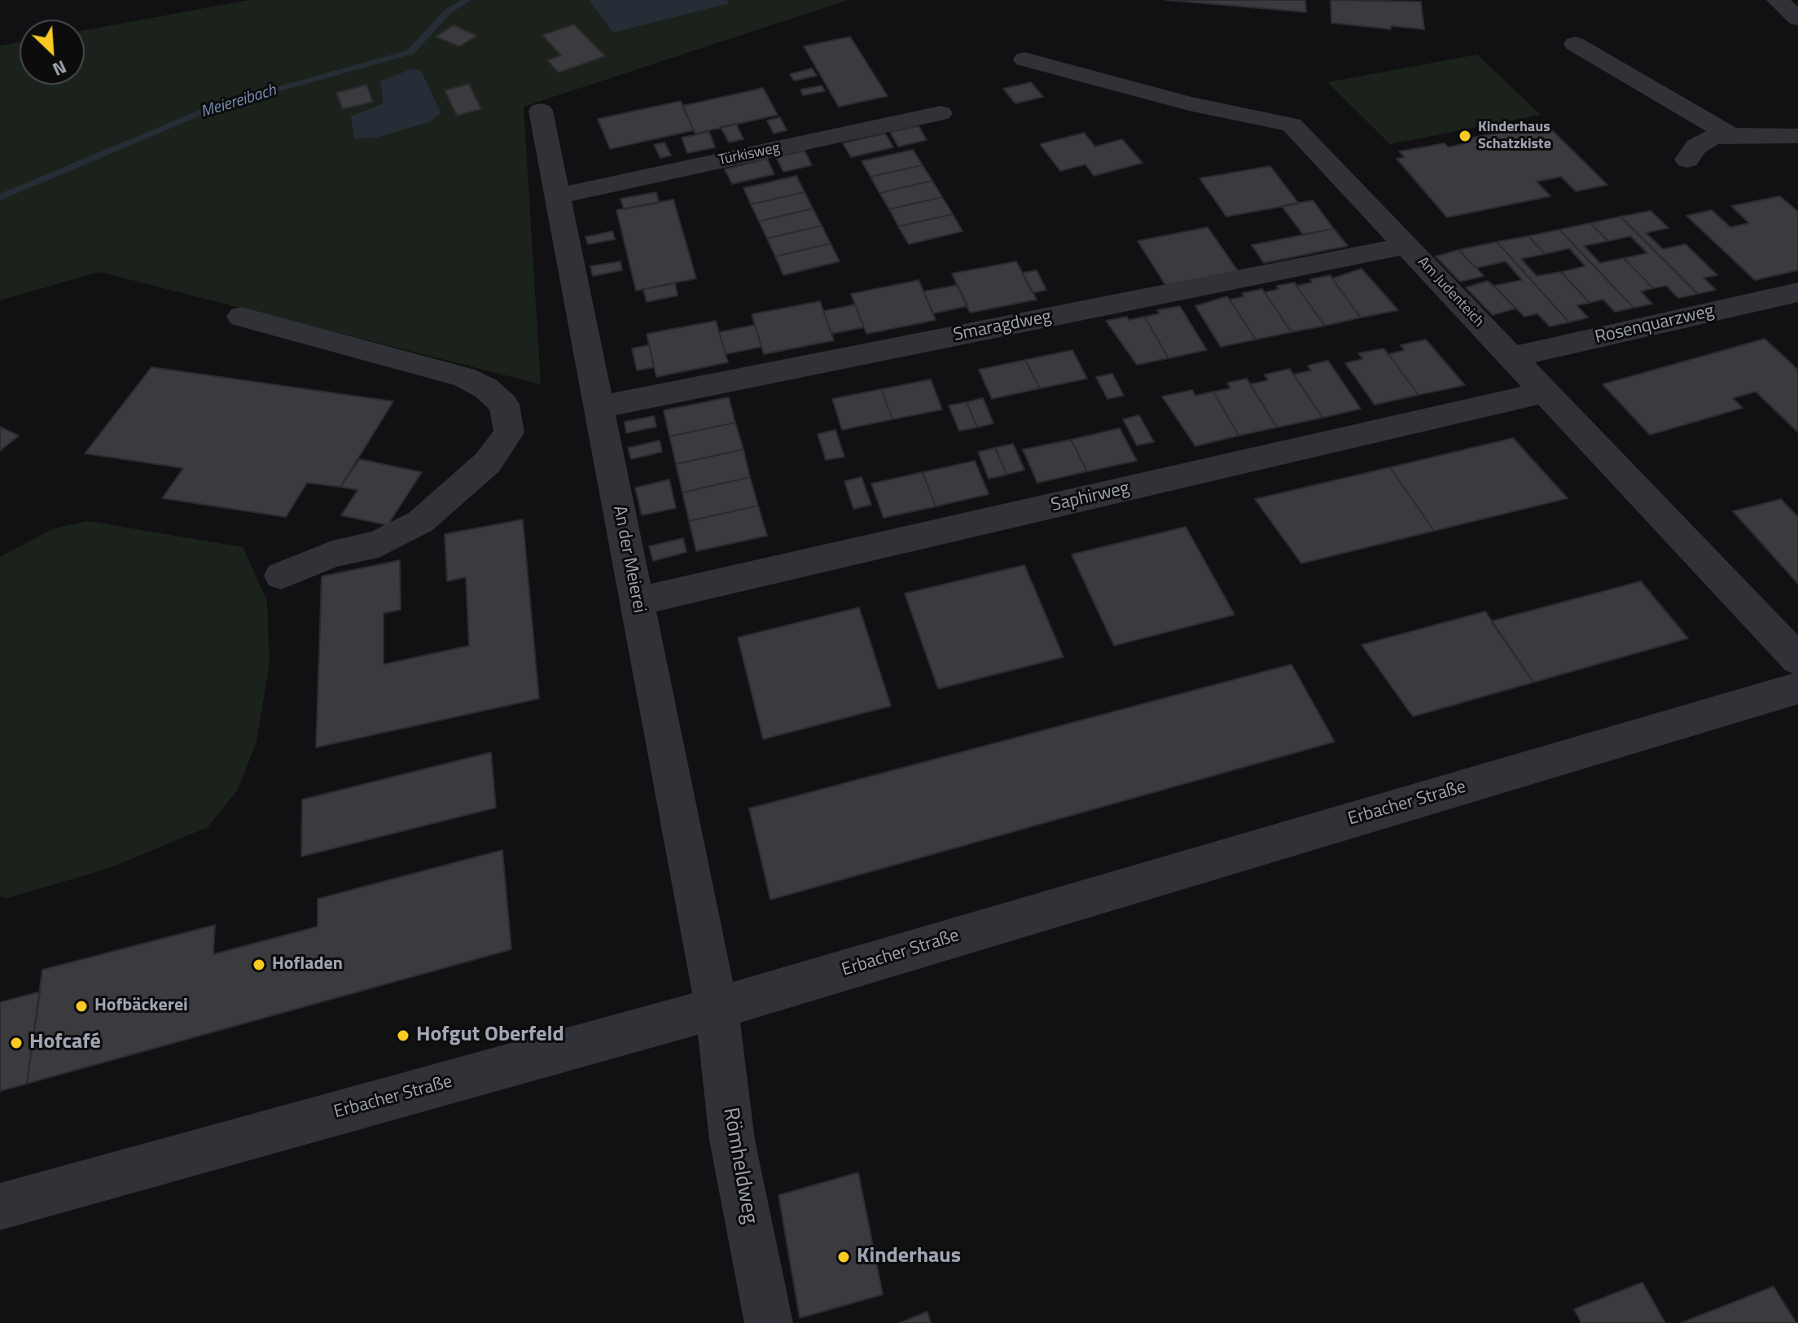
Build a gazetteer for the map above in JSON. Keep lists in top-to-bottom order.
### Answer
{
  "streets": {
    "street": [
      "Türkisweg",
      "Am Judenteich",
      "Rosenquarzweg",
      "Smaragdweg",
      "Saphirweg",
      "An der Meierei",
      "Erbacher Straße",
      "Römheldweg"
    ]
  },
  "crossings": [
    ["Türkisweg", "An der Meierei"],
    ["Am Judenteich", "Rosenquarzweg"],
    ["Am Judenteich", "Smaragdweg"],
    ["Am Judenteich", "Saphirweg"],
    ["Smaragdweg", "An der Meierei"],
    ["Saphirweg", "An der Meierei"],
    ["An der Meierei", "Erbacher Straße"],
    ["An der Meierei", "Römheldweg"],
    ["Erbacher Straße", "Römheldweg"]
  ],
  "water": ["Meiereibach"],
  "places": [
    "Kinderhaus Schatzkiste",
    "Hofladen",
    "Hofbäckerei",
    "Hofgut Oberfeld",
    "Hofcafé",
    "Kinderhaus"
  ],
  "north": "bottom right"
}
